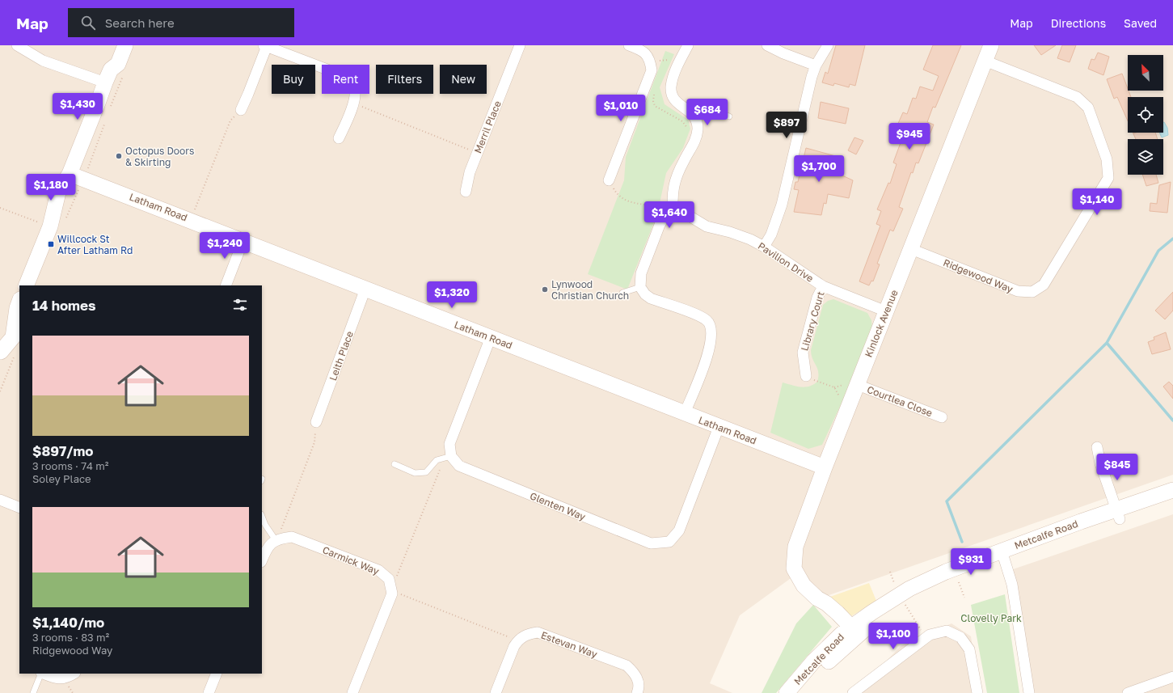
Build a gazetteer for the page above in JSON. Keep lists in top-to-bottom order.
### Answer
{
  "streets": {
    "street": [
      "Merril Place",
      "Latham Road",
      "Pavilion Drive",
      "Ridgewood Way",
      "Library Court",
      "Kinlock Avenue",
      "Leith Place",
      "Courtlea Close",
      "Glenten Way",
      "Metcalfe Road",
      "Carmick Way",
      "Estevan Way"
    ]
  },
  "crossings": [
    ["Latham Road", "Kinlock Avenue"],
    ["Latham Road", "Leith Place"],
    ["Latham Road", "Glenten Way"],
    ["Pavilion Drive", "Library Court"],
    ["Pavilion Drive", "Kinlock Avenue"],
    ["Ridgewood Way", "Kinlock Avenue"],
    ["Kinlock Avenue", "Courtlea Close"],
    ["Kinlock Avenue", "Metcalfe Road"]
  ],
  "parks": ["Clovelly Park"],
  "places": {
    "other": ["Octopus Doors & Skirting", "Lynwood Christian Church"],
    "transit": ["Willcock St After Latham Rd"]
  },
  "north": "top left",
  "page": {
    "header": "Map",
    "search": "Search here",
    "nav": ["Map", "Directions", "Saved"],
    "chip": [
      "Buy",
      "Rent",
      "Filters",
      "New"
    ],
    "price": [
      "$1,430",
      "$1,010",
      "$684",
      "$897",
      "$945",
      "$1,700",
      "$1,180",
      "$1,140",
      "$1,640",
      "$1,240",
      "$1,320",
      "$845",
      "$931",
      "$1,100"
    ],
    "heading": "14 homes",
    "list": [
      {
        "name": "$897/mo",
        "note": "3 rooms · 74 m² · Soley Place"
      },
      {
        "name": "$1,140/mo",
        "note": "3 rooms · 83 m² · Ridgewood Way"
      }
    ]
  }
}
